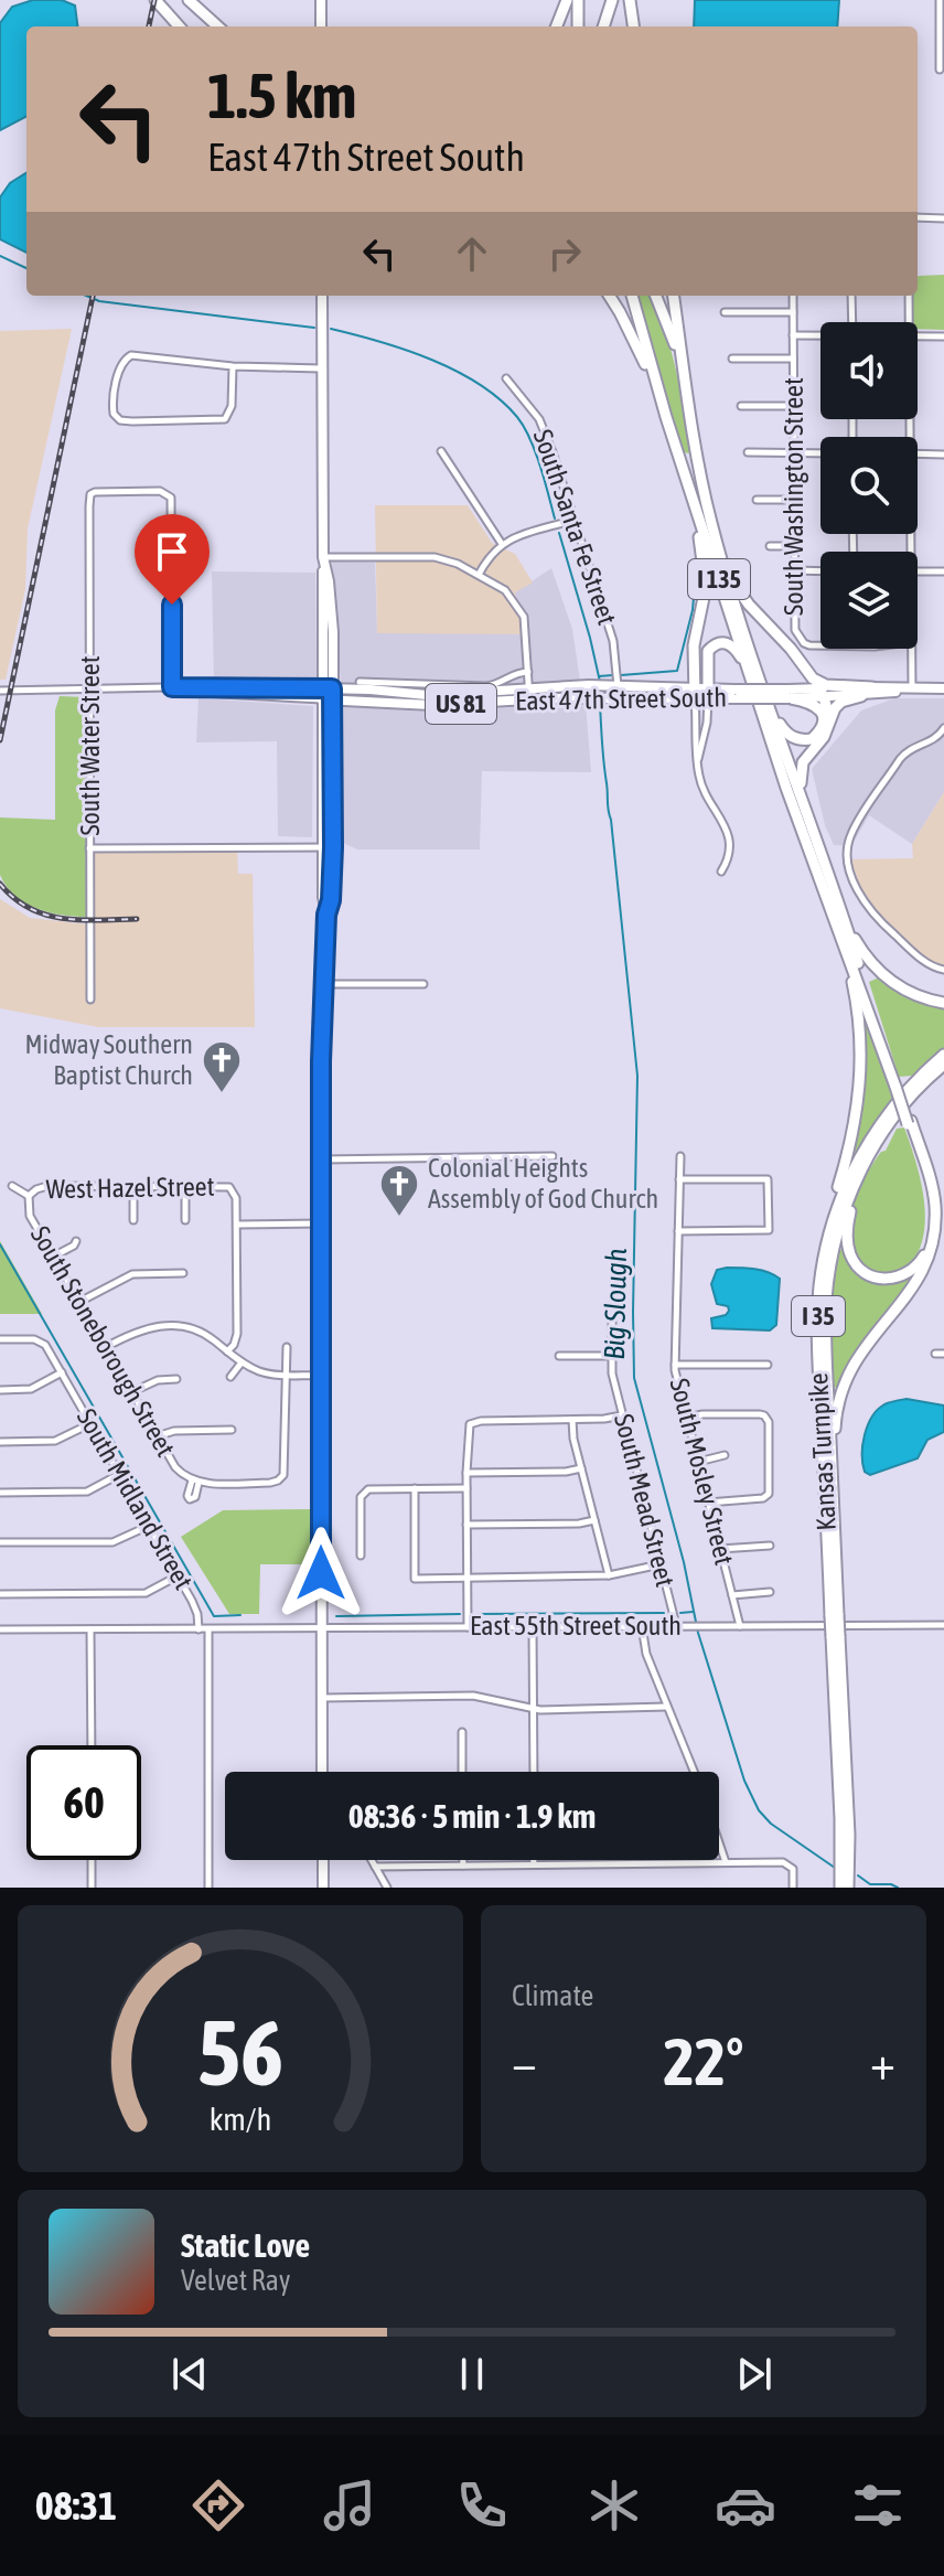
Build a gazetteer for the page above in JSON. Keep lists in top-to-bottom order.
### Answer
{
  "streets": {
    "highway": ["I 135", "I 35", "Kansas Turnpike"],
    "main road": ["East 47th Street South", "US 81"],
    "street": [
      "South Washington Street",
      "South Santa Fe Street",
      "South Water Street",
      "West Hazel Street",
      "South Stoneborough Street",
      "South Mosley Street",
      "South Midland Street",
      "South Mead Street",
      "East 55th Street South"
    ]
  },
  "crossings": [
    ["South Santa Fe Street", "East 47th Street South"],
    ["East 47th Street South", "South Water Street"],
    ["West Hazel Street", "South Stoneborough Street"],
    ["South Mosley Street", "East 55th Street South"],
    ["South Midland Street", "East 55th Street South"],
    ["South Mead Street", "East 55th Street South"]
  ],
  "water": ["Big Slough"],
  "places": {
    "church": ["Midway Southern Baptist Church", "Colonial Heights Assembly of God Church"]
  },
  "page": {
    "turn": ["1.5 km", "East 47th Street South"],
    "limit": "60",
    "trip": "08:36 · 5 min · 1.9 km",
    "tile": "Climate",
    "heat": ["−", "22°", "+"],
    "song": ["Static Love", "Velvet Ray"],
    "tabs": "08:31",
    "gauge": ["56", "km/h"]
  }
}
